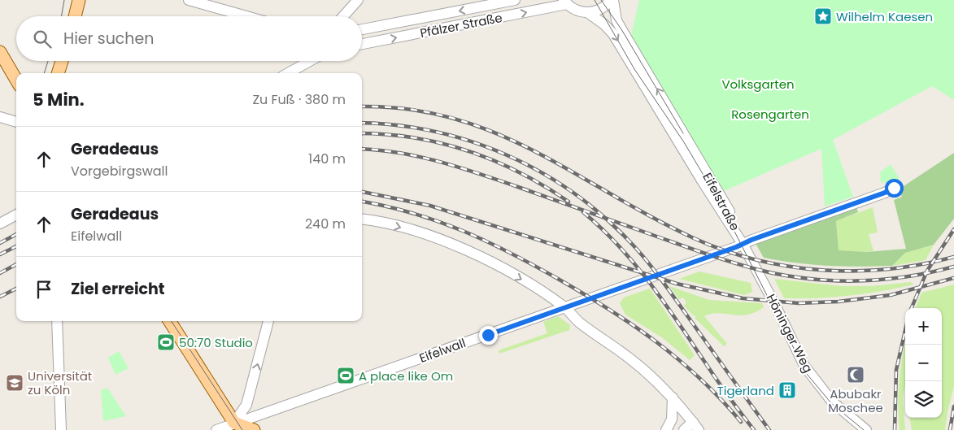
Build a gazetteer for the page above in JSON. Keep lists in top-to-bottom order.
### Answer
{
  "streets": {
    "street": [
      "Pfälzer Straße",
      "Eifelstraße",
      "Höninger Weg",
      "Eifelwall"
    ]
  },
  "crossings": [
    ["Pfälzer Straße", "Eifelstraße"],
    ["Eifelstraße", "Höninger Weg"],
    ["Eifelstraße", "Eifelwall"],
    ["Höninger Weg", "Eifelwall"]
  ],
  "parks": ["Volksgarten", "Rosengarten"],
  "places": {
    "place": ["Wilhelm Kaesen"],
    "sports": ["50:70 Studio", "A place like Om"],
    "mosque": ["Abubakr Moschee"],
    "school or university": ["Universität zu Köln"],
    "building": ["Tigerland"]
  },
  "page": {
    "search": "Hier suchen",
    "heading": ["5 Min.", "Zu Fuß · 380 m"],
    "list": [
      ["Geradeaus", "Vorgebirgswall", "140 m"],
      ["Geradeaus", "Eifelwall", "240 m"],
      "Ziel erreicht"
    ],
    "map_buttons": ["+", "−"]
  }
}
